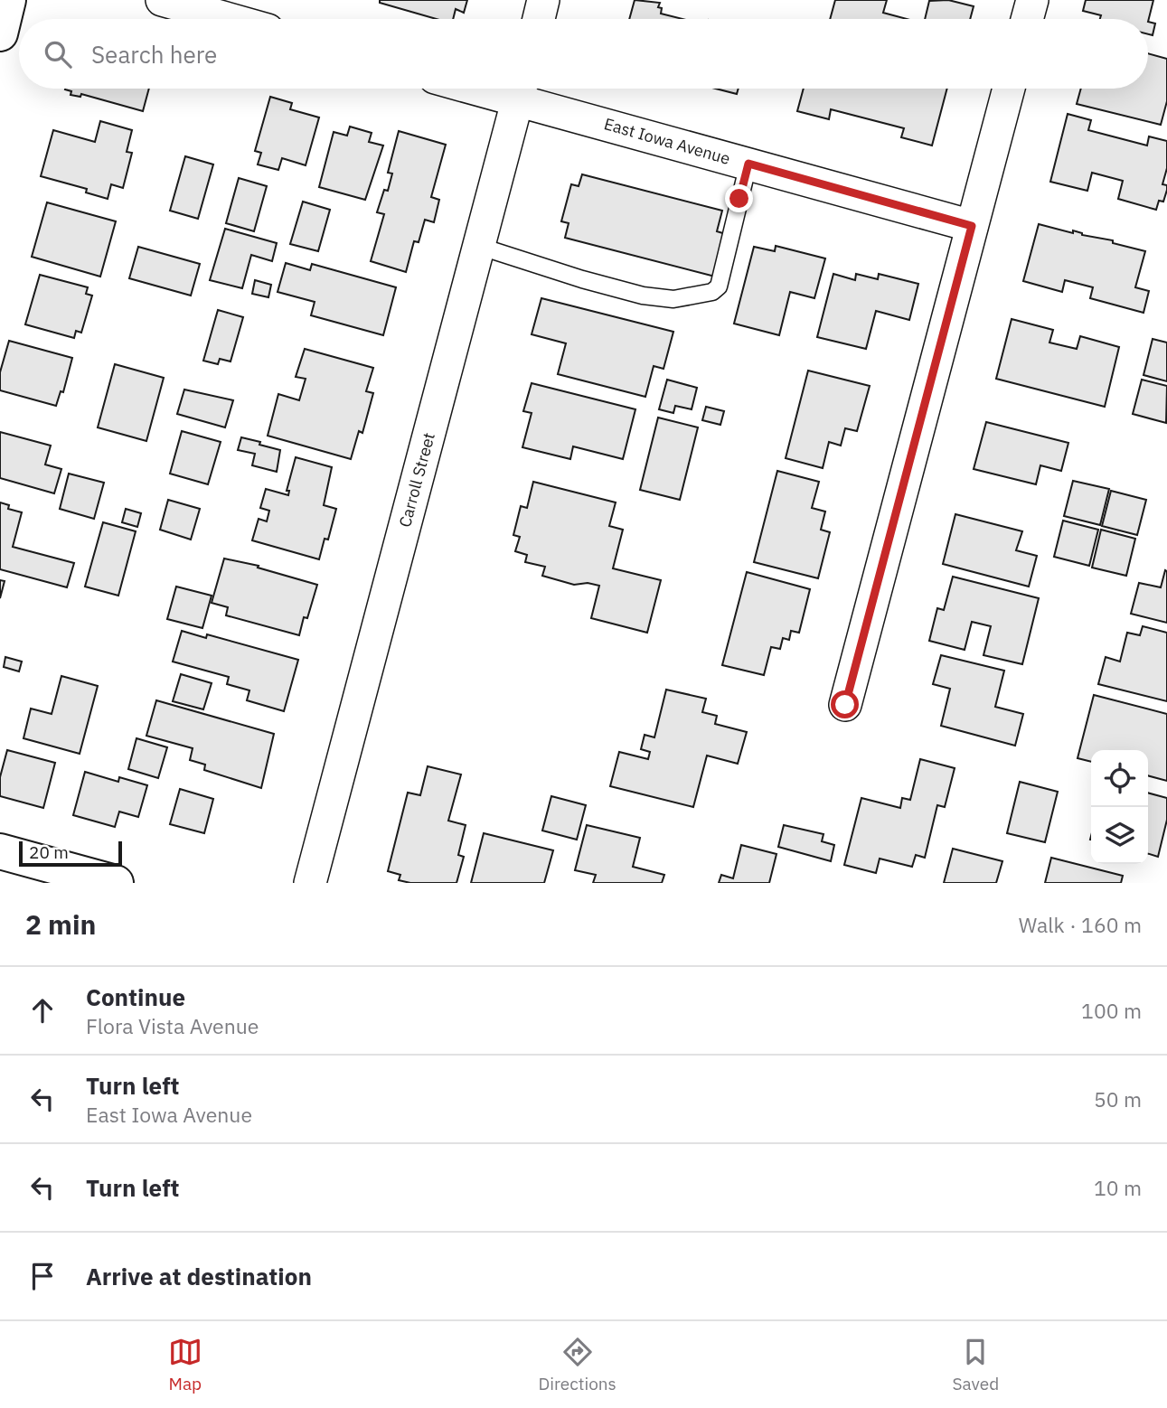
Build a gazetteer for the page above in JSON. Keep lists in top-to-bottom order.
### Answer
{
  "streets": {
    "street": ["East Iowa Avenue", "Carroll Street"]
  },
  "crossings": [
    ["East Iowa Avenue", "Carroll Street"]
  ],
  "scale_bar": "20 m",
  "page": {
    "search": "Search here",
    "scale": "20 m",
    "heading": ["2 min", "Walk · 160 m"],
    "list": [
      ["Continue", "Flora Vista Avenue", "100 m"],
      ["Turn left", "East Iowa Avenue", "50 m"],
      ["Turn left", "10 m"],
      "Arrive at destination"
    ],
    "nav": ["Map", "Directions", "Saved"]
  }
}
